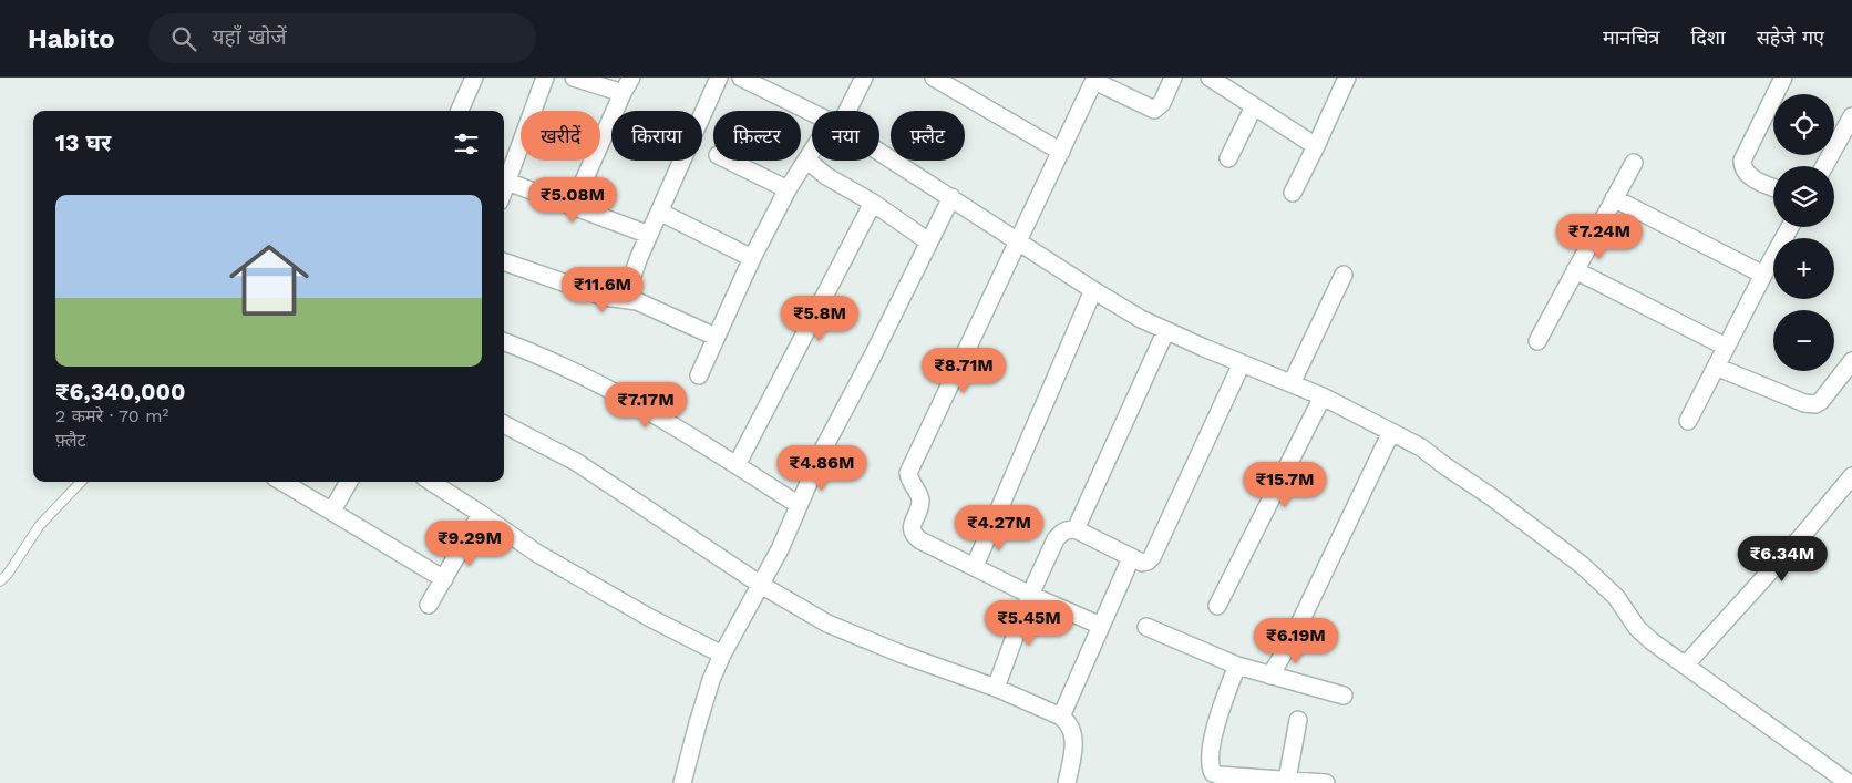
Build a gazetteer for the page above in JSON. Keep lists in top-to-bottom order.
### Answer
{
  "page": {
    "header": "Habito",
    "search": "यहाँ खोजें",
    "nav": ["मानचित्र", "दिशा", "सहेजे गए"],
    "map_buttons": ["+", "−"],
    "chip": [
      "खरीदें",
      "किराया",
      "फ़िल्टर",
      "नया",
      "फ़्लैट"
    ],
    "heading": "13 घर",
    "price": [
      "₹5.08M",
      "₹7.24M",
      "₹11.6M",
      "₹5.8M",
      "₹8.71M",
      "₹7.17M",
      "₹4.86M",
      "₹15.7M",
      "₹4.27M",
      "₹9.29M",
      "₹6.34M",
      "₹5.45M",
      "₹6.19M"
    ],
    "list": [
      {
        "name": "₹6,340,000",
        "note": "2 कमरे · 70 m² · फ़्लैट"
      }
    ]
  }
}
